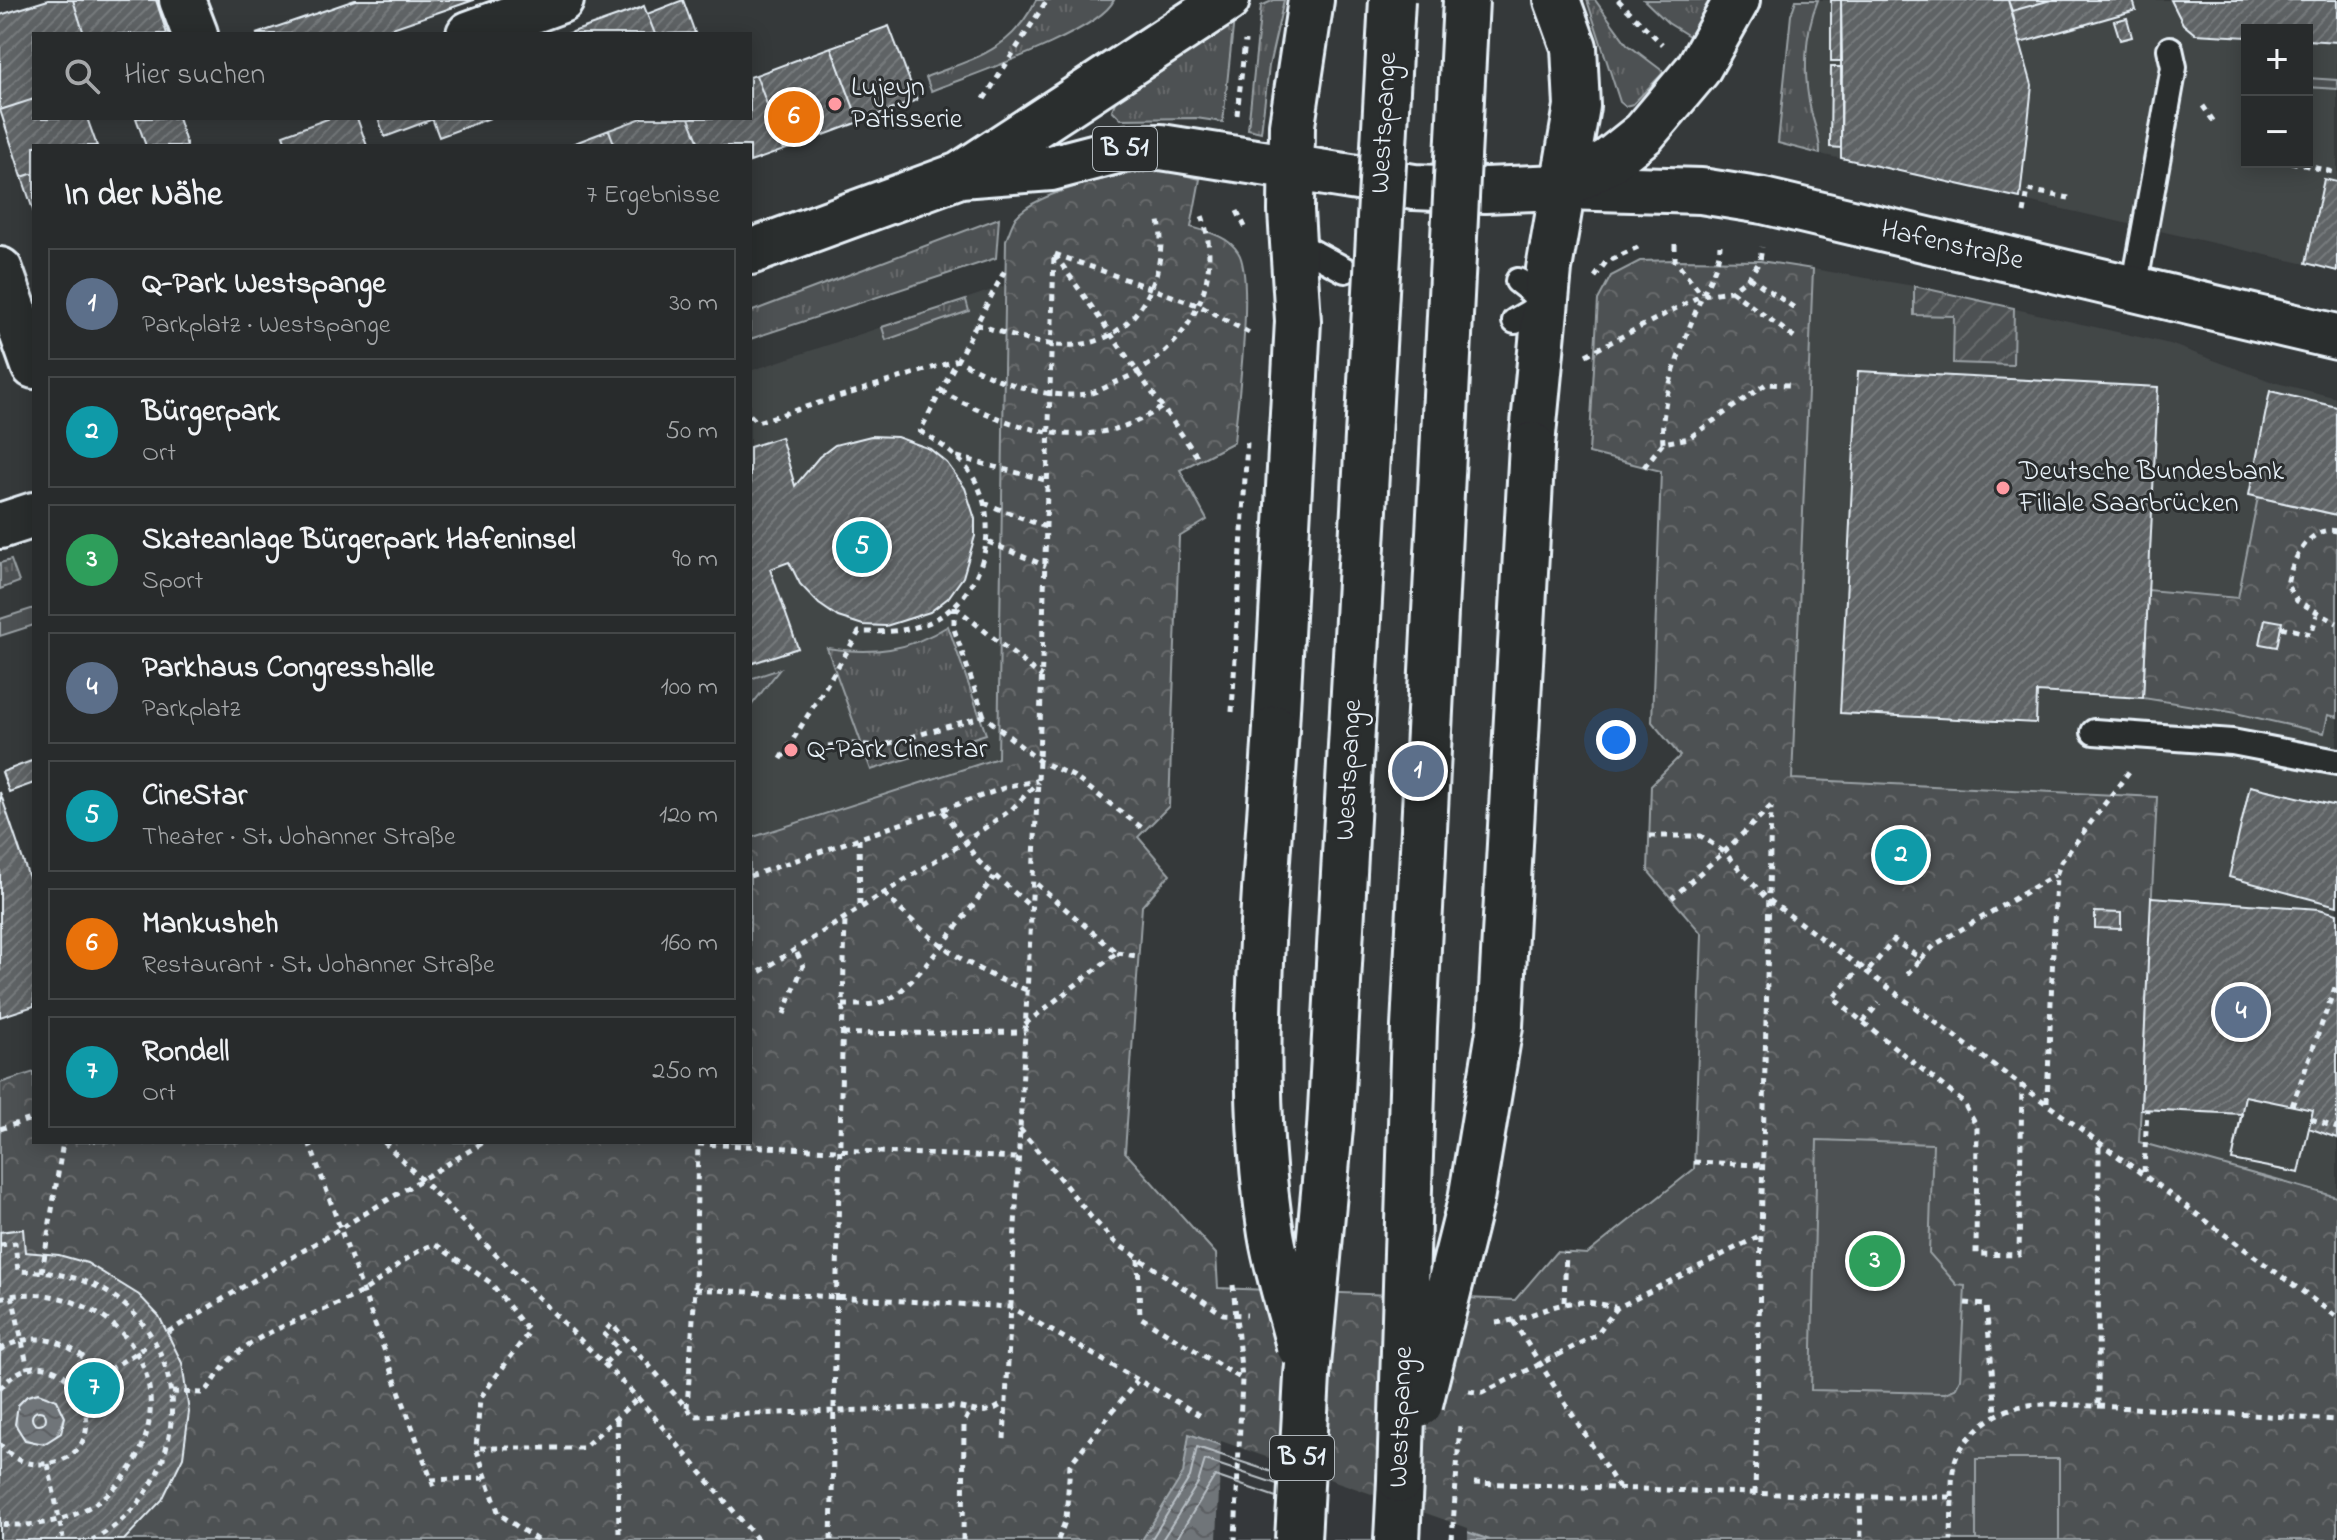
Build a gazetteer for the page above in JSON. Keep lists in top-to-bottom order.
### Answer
{
  "streets": {
    "main road": ["Westspange", "B 51", "Hafenstraße"]
  },
  "crossings": [
    ["B 51", "Hafenstraße"]
  ],
  "places": ["Lujeyn Patisserie", "Deutsche Bundesbank Filiale Saarbrücken", "Q-Park Cinestar"],
  "page": {
    "map_buttons": ["+", "−"],
    "search": "Hier suchen",
    "pins": [
      "6",
      "5",
      "1",
      "2",
      "4",
      "3",
      "7"
    ],
    "heading": ["In der Nähe", "7 Ergebnisse"],
    "list": [
      {
        "mark": "1",
        "name": "Q-Park Westspange",
        "note": "Parkplatz · Westspange",
        "value": "30 m"
      },
      {
        "mark": "2",
        "name": "Bürgerpark",
        "note": "Ort",
        "value": "50 m"
      },
      {
        "mark": "3",
        "name": "Skateanlage Bürgerpark Hafeninsel",
        "note": "Sport",
        "value": "90 m"
      },
      {
        "mark": "4",
        "name": "Parkhaus Congresshalle",
        "note": "Parkplatz",
        "value": "100 m"
      },
      {
        "mark": "5",
        "name": "CineStar",
        "note": "Theater · St. Johanner Straße",
        "value": "120 m"
      },
      {
        "mark": "6",
        "name": "Mankusheh",
        "note": "Restaurant · St. Johanner Straße",
        "value": "160 m"
      },
      {
        "mark": "7",
        "name": "Rondell",
        "note": "Ort",
        "value": "250 m"
      }
    ]
  }
}
